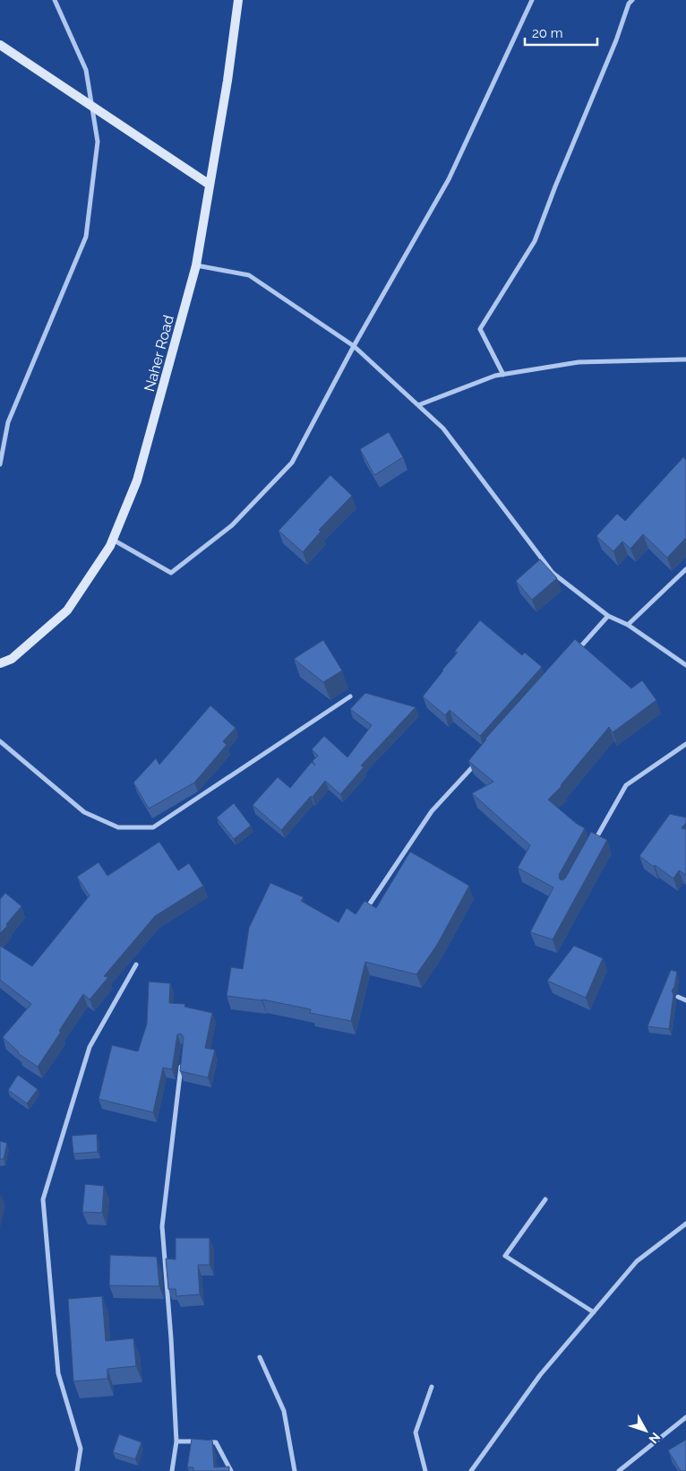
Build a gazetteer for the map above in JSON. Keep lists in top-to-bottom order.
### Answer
{
  "streets": {
    "main road": ["Naher Road"]
  },
  "scale_bar": "20 m",
  "north": "bottom right"
}
